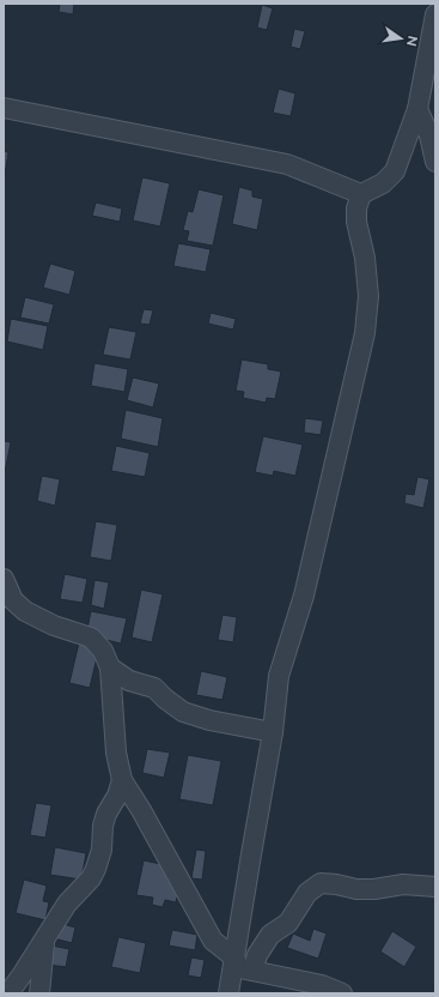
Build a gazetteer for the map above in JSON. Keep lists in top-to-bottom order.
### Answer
{
  "north": "right"
}
